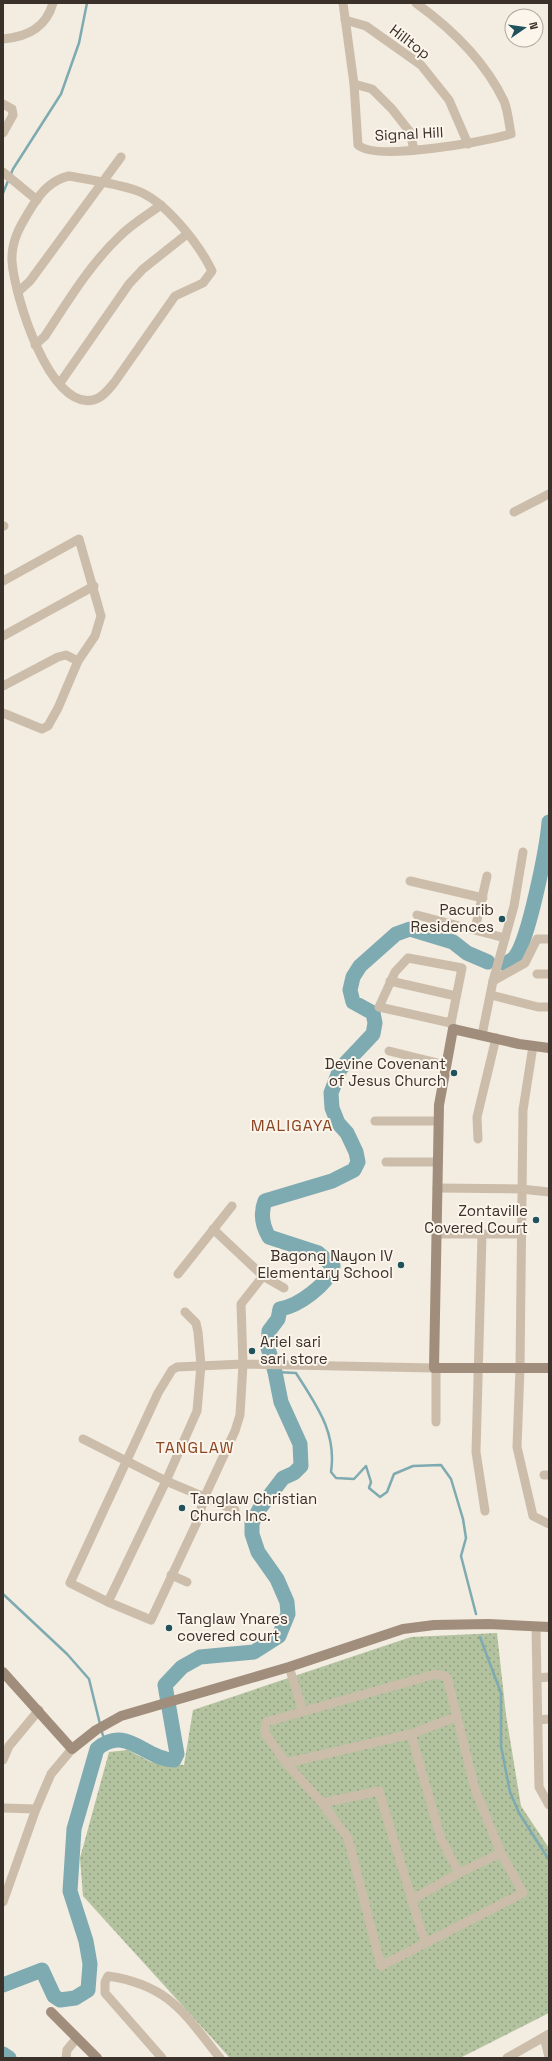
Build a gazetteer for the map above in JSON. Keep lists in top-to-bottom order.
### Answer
{
  "streets": {
    "street": ["Hilltop", "Signal Hill"]
  },
  "crossings": [
    ["Hilltop", "Signal Hill"]
  ],
  "districts": ["MALIGAYA", "TANGLAW"],
  "places": [
    "Pacurib Residences",
    "Devine Covenant of Jesus Church",
    "Zontaville Covered Court",
    "Bagong Nayon IV Elementary School",
    "Ariel sari sari store",
    "Tanglaw Christian Church Inc.",
    "Tanglaw Ynares covered court"
  ],
  "north": "right"
}
